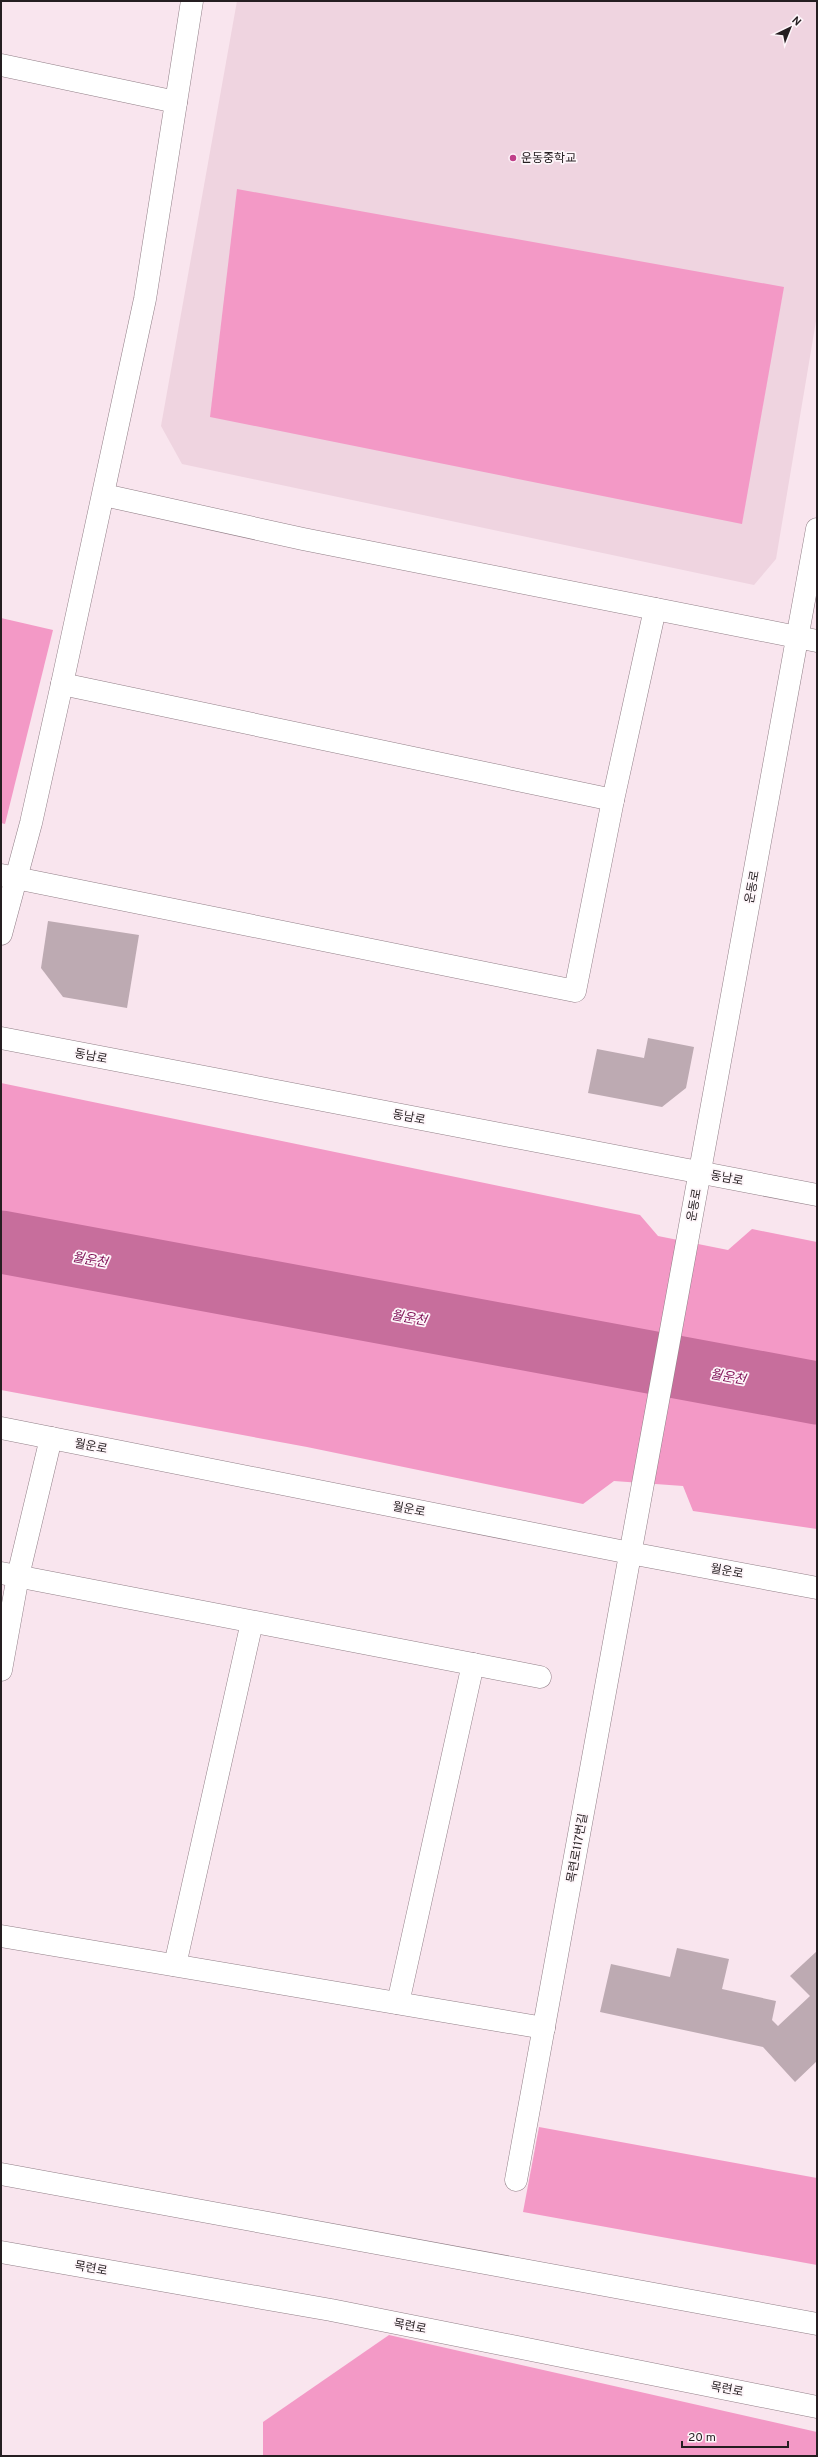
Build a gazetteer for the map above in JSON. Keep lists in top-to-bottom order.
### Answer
{
  "streets": {
    "street": [
      "운동로",
      "동남로",
      "월운로",
      "목련로117번길",
      "목련로"
    ]
  },
  "crossings": [
    ["운동로", "동남로"],
    ["운동로", "목련로117번길"],
    ["월운로", "목련로117번길"]
  ],
  "water": ["월운천"],
  "places": ["운동중학교"],
  "scale_bar": "20 m",
  "north": "top right"
}
